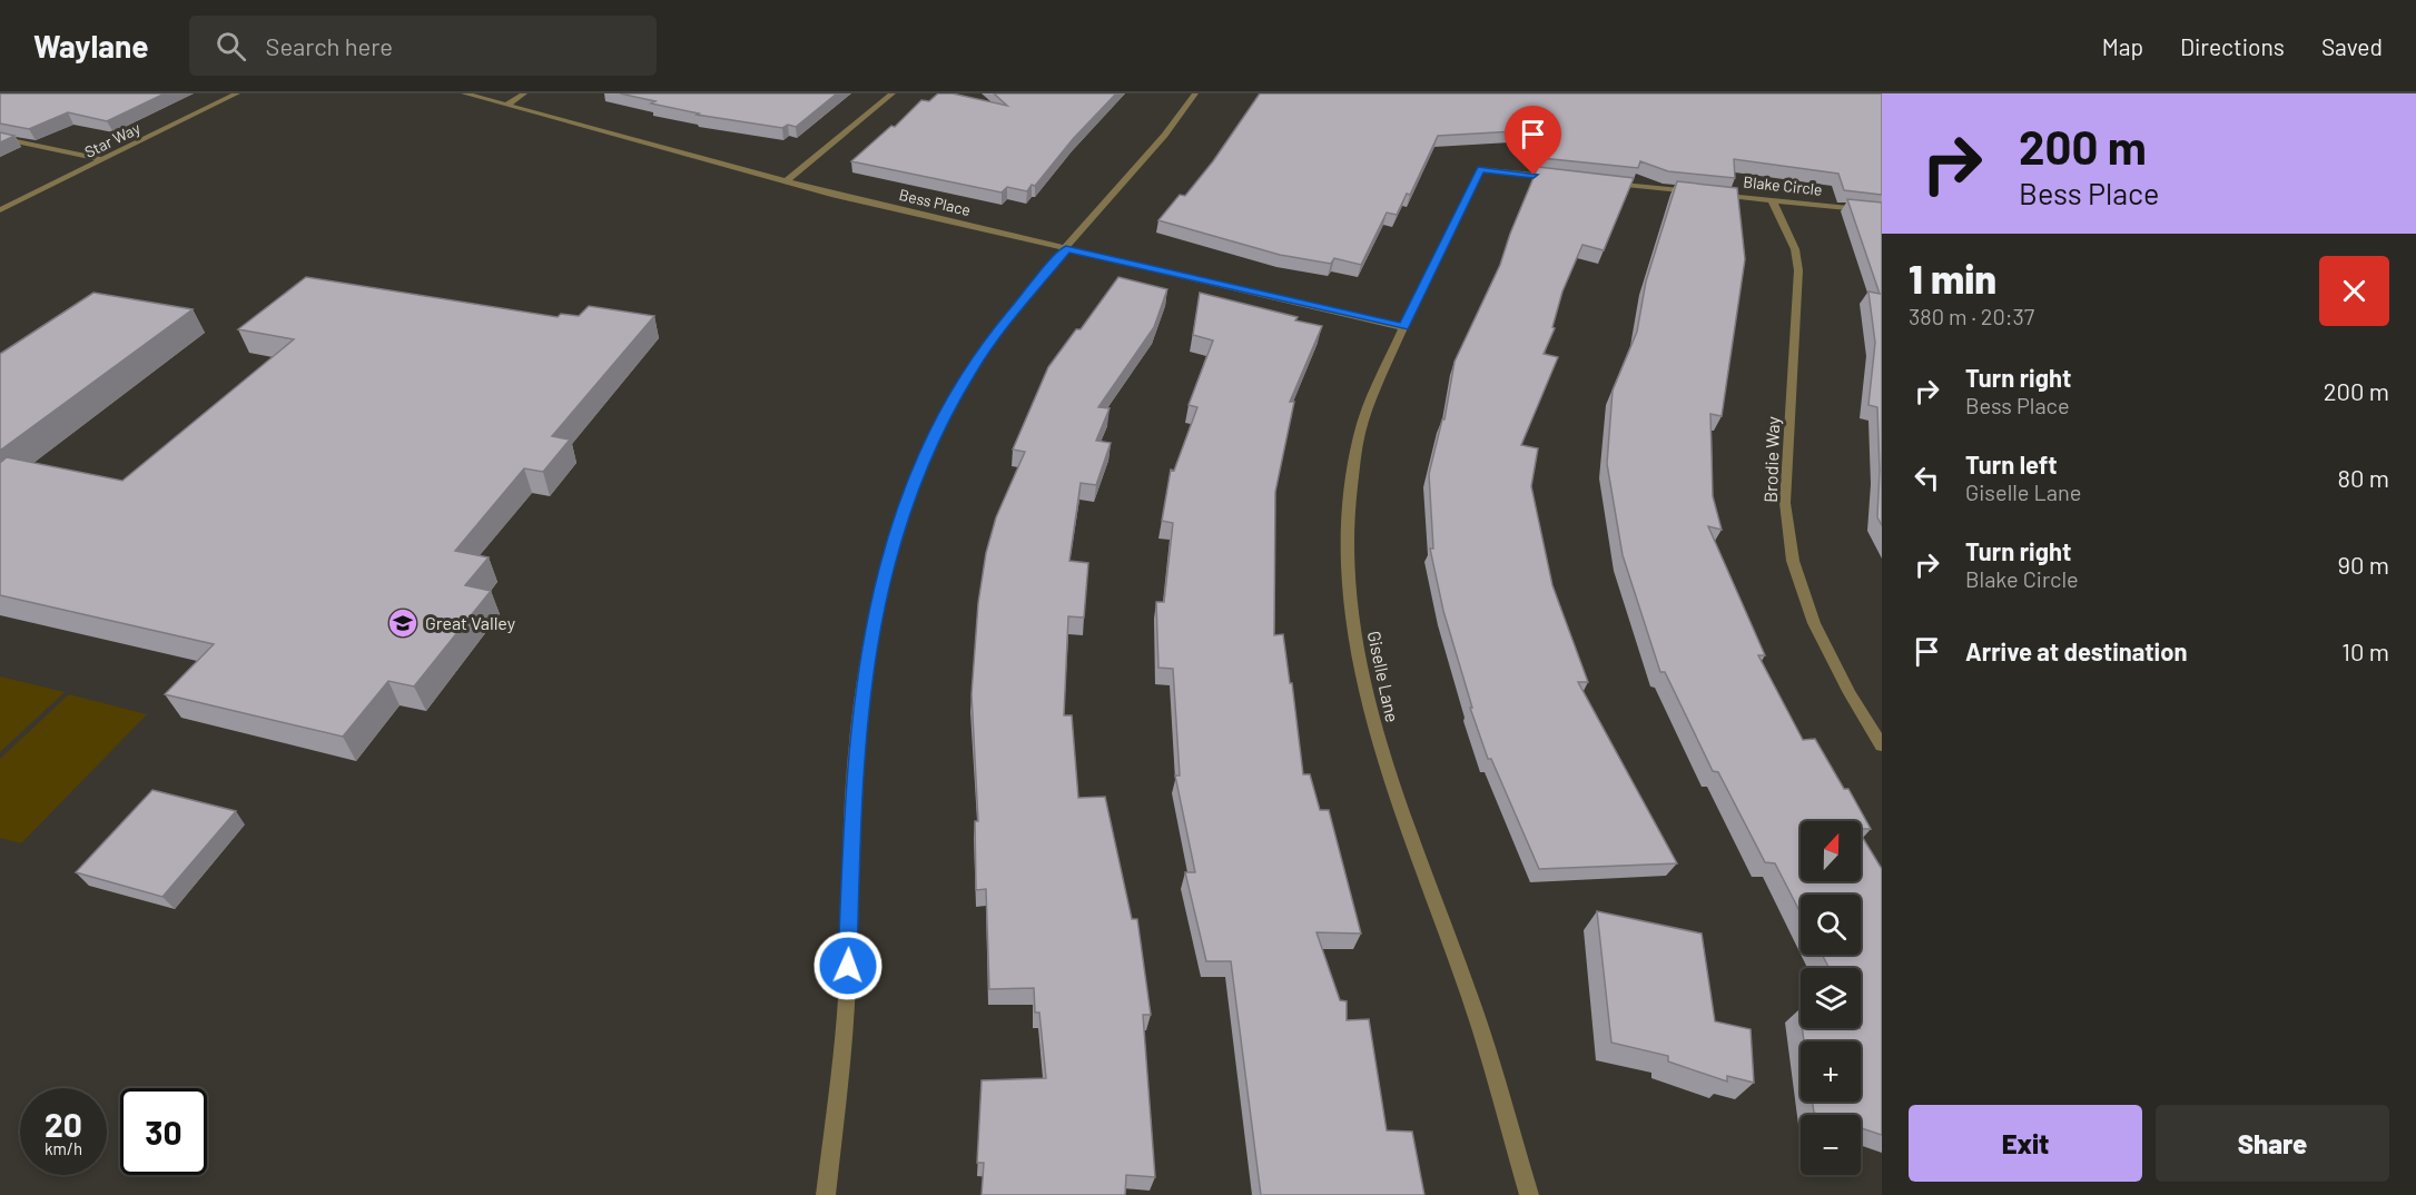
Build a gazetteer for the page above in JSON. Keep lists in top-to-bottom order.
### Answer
{
  "streets": {
    "street": [
      "Star Way",
      "Blake Circle",
      "Bess Place",
      "Brodie Way",
      "Giselle Lane"
    ]
  },
  "crossings": [
    ["Blake Circle", "Brodie Way"],
    ["Bess Place", "Giselle Lane"]
  ],
  "places": {
    "school or university": ["Great Valley"]
  },
  "north": "top",
  "page": {
    "header": "Waylane",
    "search": "Search here",
    "nav": ["Map", "Directions", "Saved"],
    "turn": ["200 m", "Bess Place"],
    "heading": ["1 min", "380 m · 20:37"],
    "list": [
      {
        "name": "Turn right",
        "note": "Bess Place",
        "value": "200 m"
      },
      {
        "name": "Turn left",
        "note": "Giselle Lane",
        "value": "80 m"
      },
      {
        "name": "Turn right",
        "note": "Blake Circle",
        "value": "90 m"
      },
      {
        "name": "Arrive at destination",
        "value": "10 m"
      }
    ],
    "map_buttons": ["+", "−"],
    "speed": "20 km/h",
    "limit": "30",
    "buttons": ["Exit", "Share"]
  }
}
